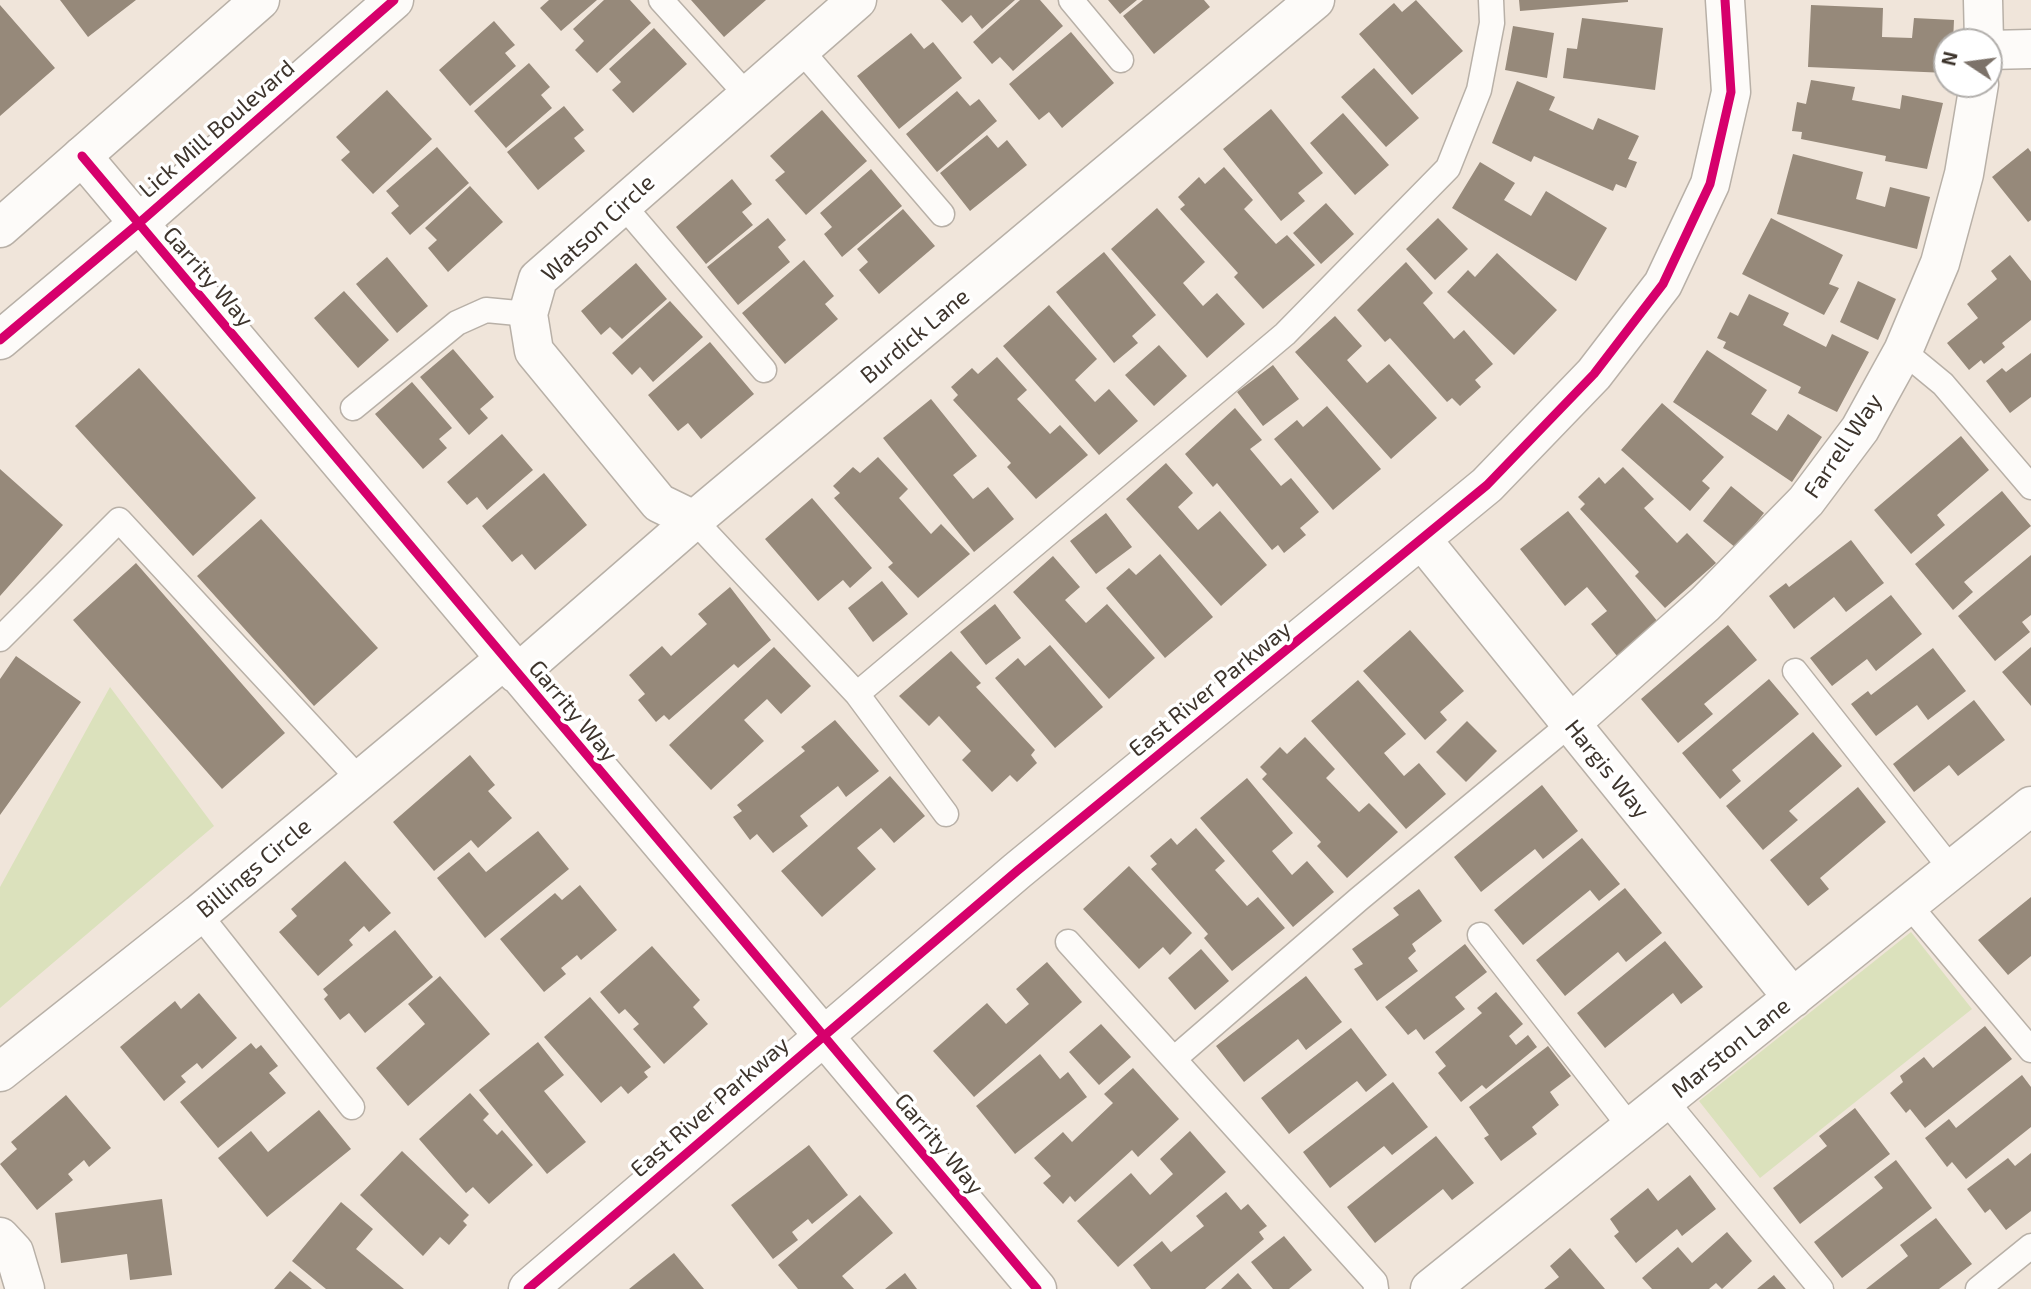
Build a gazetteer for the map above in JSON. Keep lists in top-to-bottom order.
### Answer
{
  "streets": {
    "street": [
      "Lick Mill Boulevard",
      "Watson Circle",
      "Garrity Way",
      "Burdick Lane",
      "Farrell Way",
      "East River Parkway",
      "Hargis Way",
      "Billings Circle",
      "Marston Lane"
    ]
  },
  "crossings": [
    ["Lick Mill Boulevard", "Garrity Way"],
    ["Watson Circle", "Burdick Lane"],
    ["Garrity Way", "Burdick Lane"],
    ["Garrity Way", "East River Parkway"],
    ["Garrity Way", "Billings Circle"],
    ["Burdick Lane", "Billings Circle"],
    ["Farrell Way", "Hargis Way"],
    ["East River Parkway", "Hargis Way"],
    ["Hargis Way", "Marston Lane"]
  ],
  "north": "left"
}
